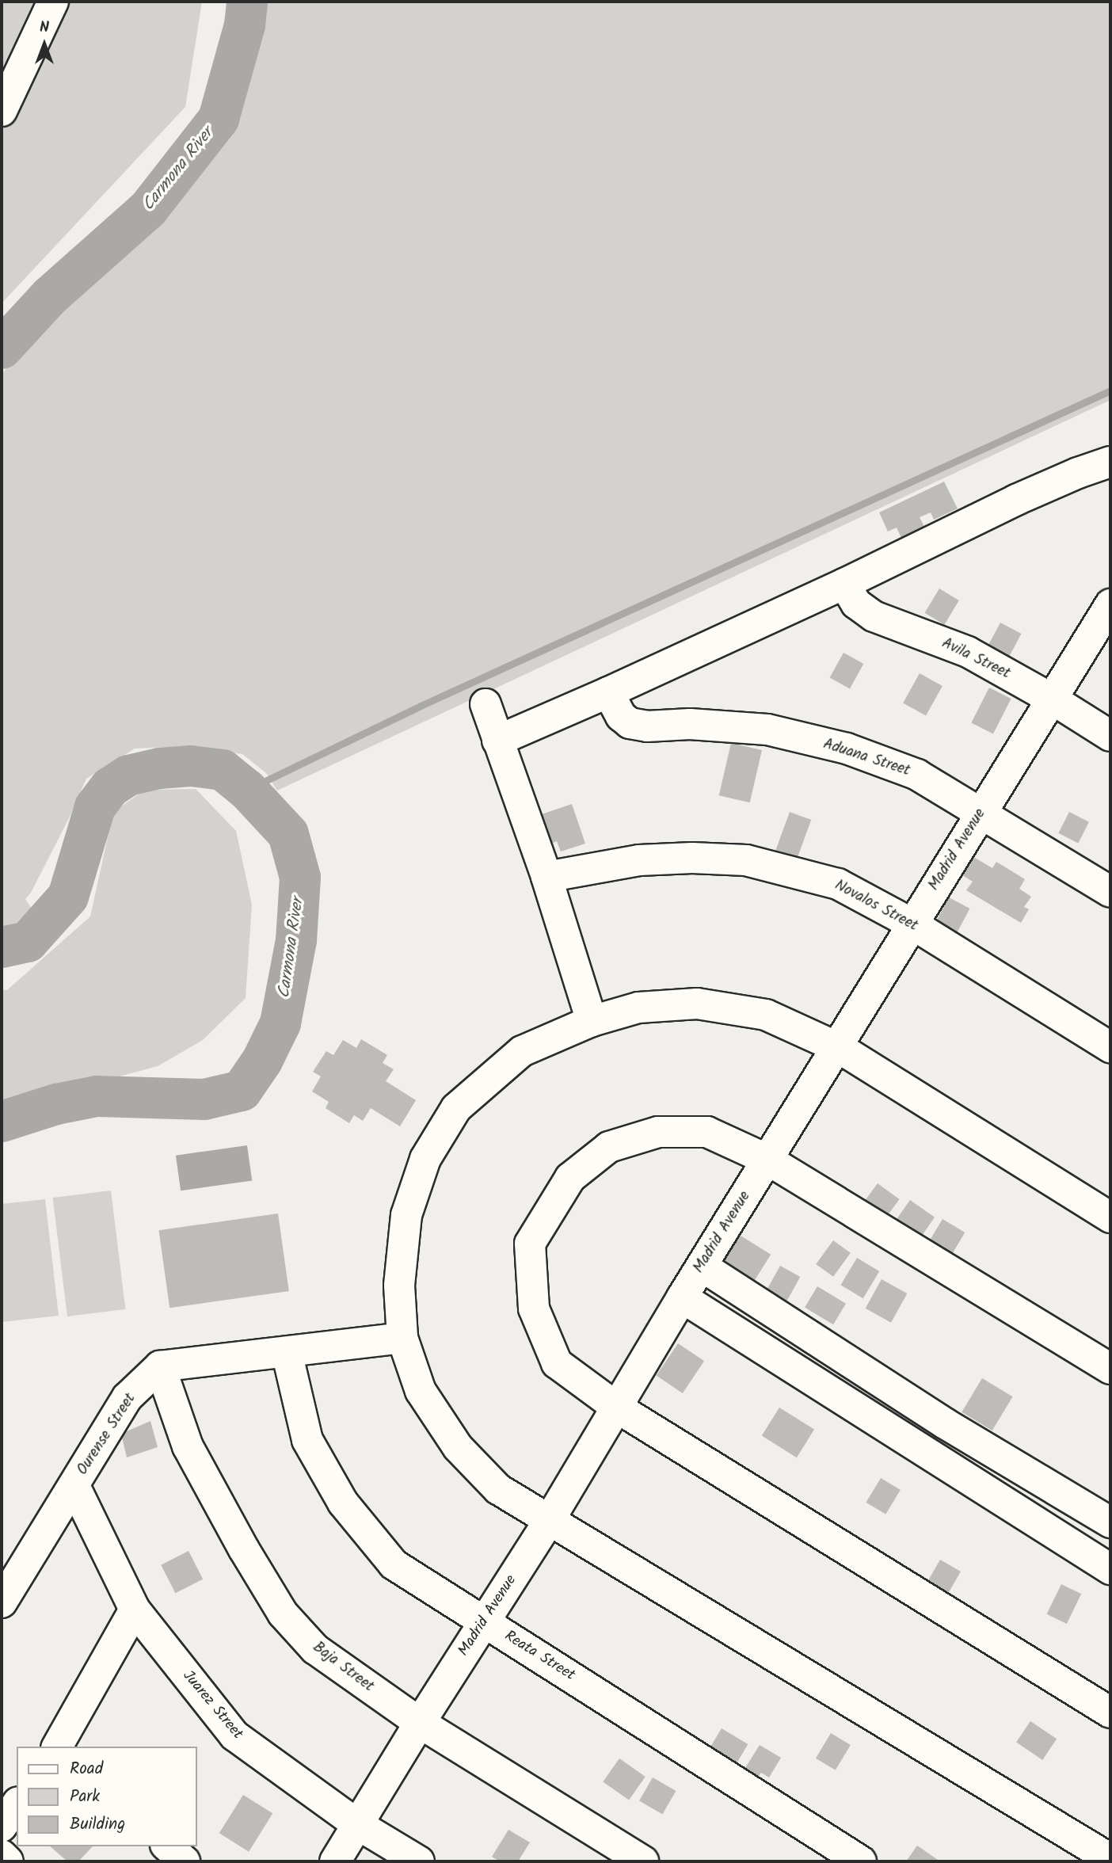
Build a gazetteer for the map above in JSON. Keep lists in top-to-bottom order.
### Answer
{
  "streets": {
    "street": [
      "Avila Street",
      "Aduana Street",
      "Madrid Avenue",
      "Novalos Street",
      "Ourense Street",
      "Reata Street",
      "Baja Street",
      "Juarez Street"
    ]
  },
  "crossings": [
    ["Avila Street", "Madrid Avenue"],
    ["Aduana Street", "Madrid Avenue"],
    ["Madrid Avenue", "Novalos Street"],
    ["Madrid Avenue", "Reata Street"],
    ["Madrid Avenue", "Baja Street"],
    ["Madrid Avenue", "Juarez Street"],
    ["Ourense Street", "Baja Street"],
    ["Ourense Street", "Juarez Street"]
  ],
  "water": ["Carmona River"],
  "legend": ["Road", "Park", "Building"],
  "north": "top"
}
